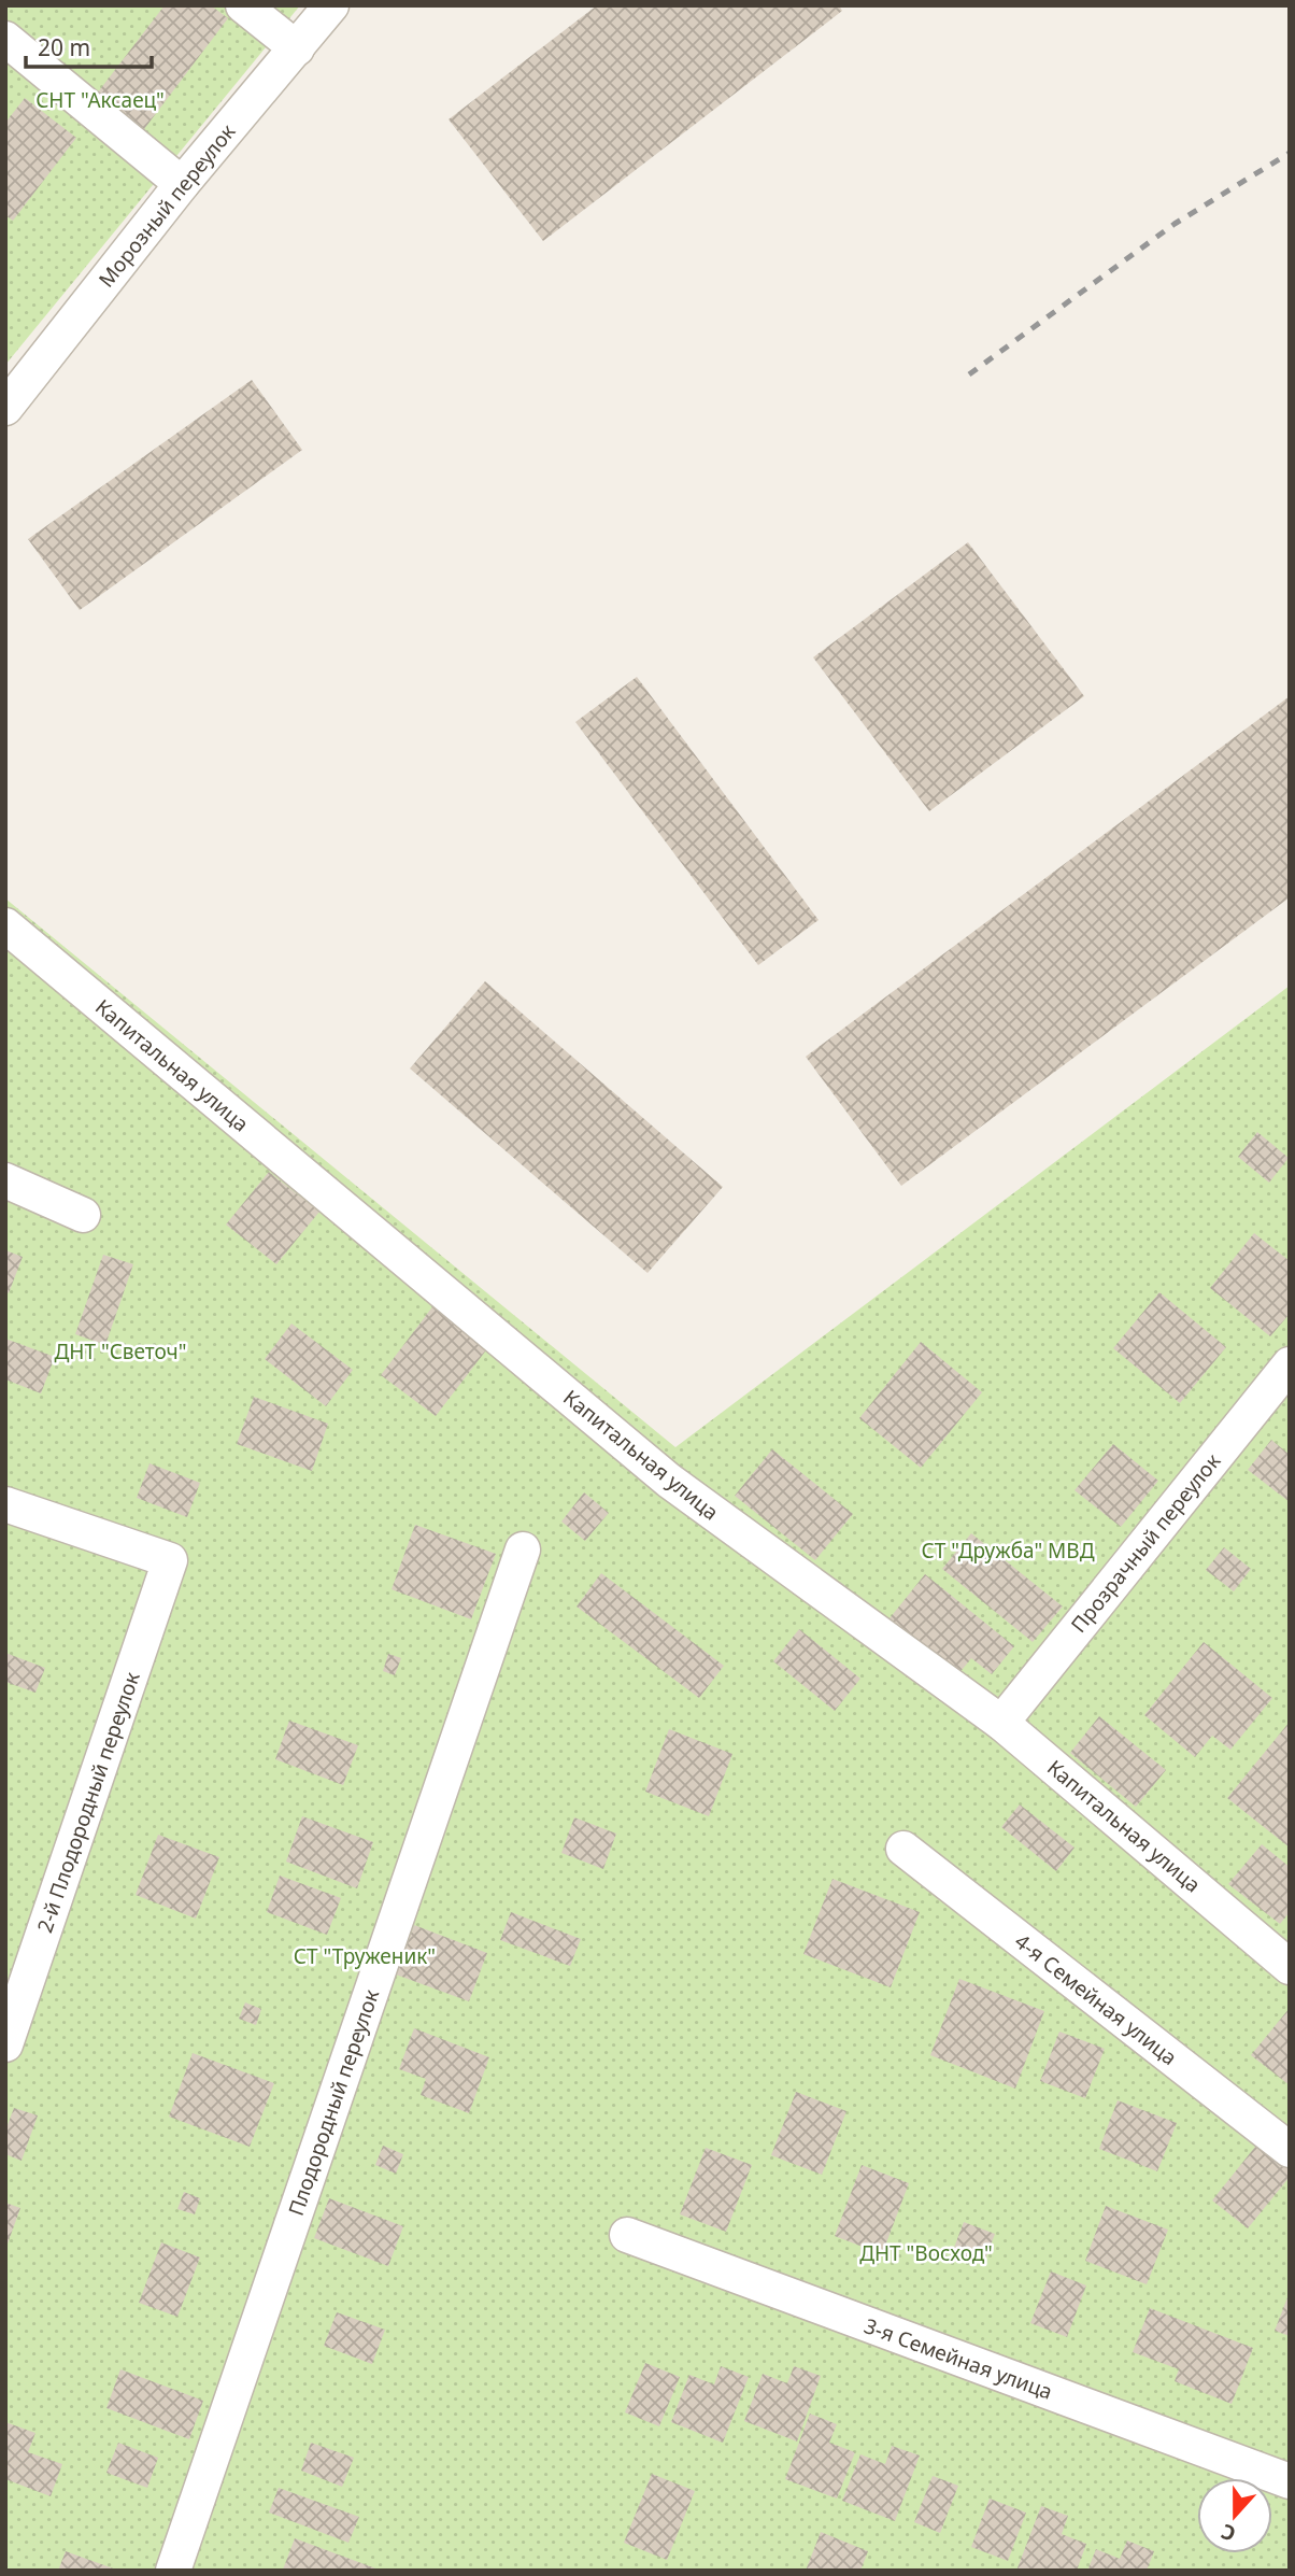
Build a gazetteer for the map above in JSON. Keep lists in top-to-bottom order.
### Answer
{
  "streets": {
    "street": [
      "Морозный переулок",
      "Капитальная улица",
      "Прозрачный переулок",
      "2-й Плодородный переулок",
      "4-я Семейная улица",
      "Плодородный переулок",
      "3-я Семейная улица"
    ]
  },
  "crossings": [
    ["Капитальная улица", "Прозрачный переулок"]
  ],
  "parks": [
    "СНТ \"Аксаец\"",
    "ДНТ \"Светоч\"",
    "СТ \"Дружба\" МВД",
    "СТ \"Труженик\"",
    "ДНТ \"Восход\""
  ],
  "scale_bar": "20 m",
  "north": "bottom"
}
